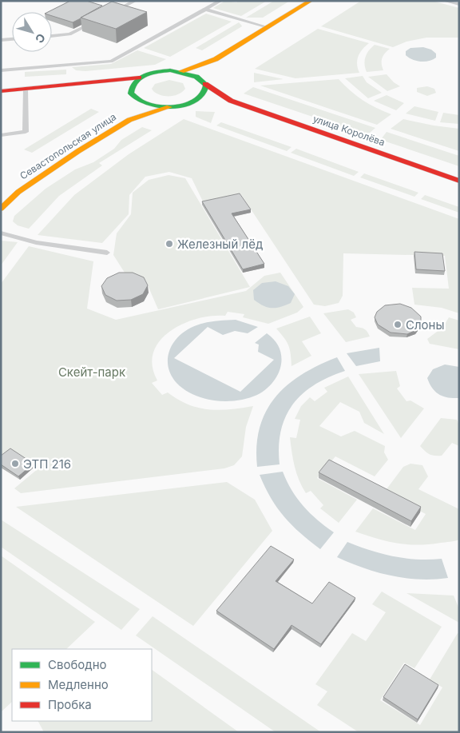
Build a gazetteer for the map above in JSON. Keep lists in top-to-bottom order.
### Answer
{
  "streets": {
    "main road": ["улица Королёва", "Севастопольская улица"]
  },
  "crossings": [
    ["улица Королёва", "Севастопольская улица"]
  ],
  "parks": ["Скейт-парк"],
  "places": ["Железный лёд", "Слоны", "ЭТП 216"],
  "legend": ["Свободно", "Медленно", "Пробка"],
  "north": "bottom right"
}
